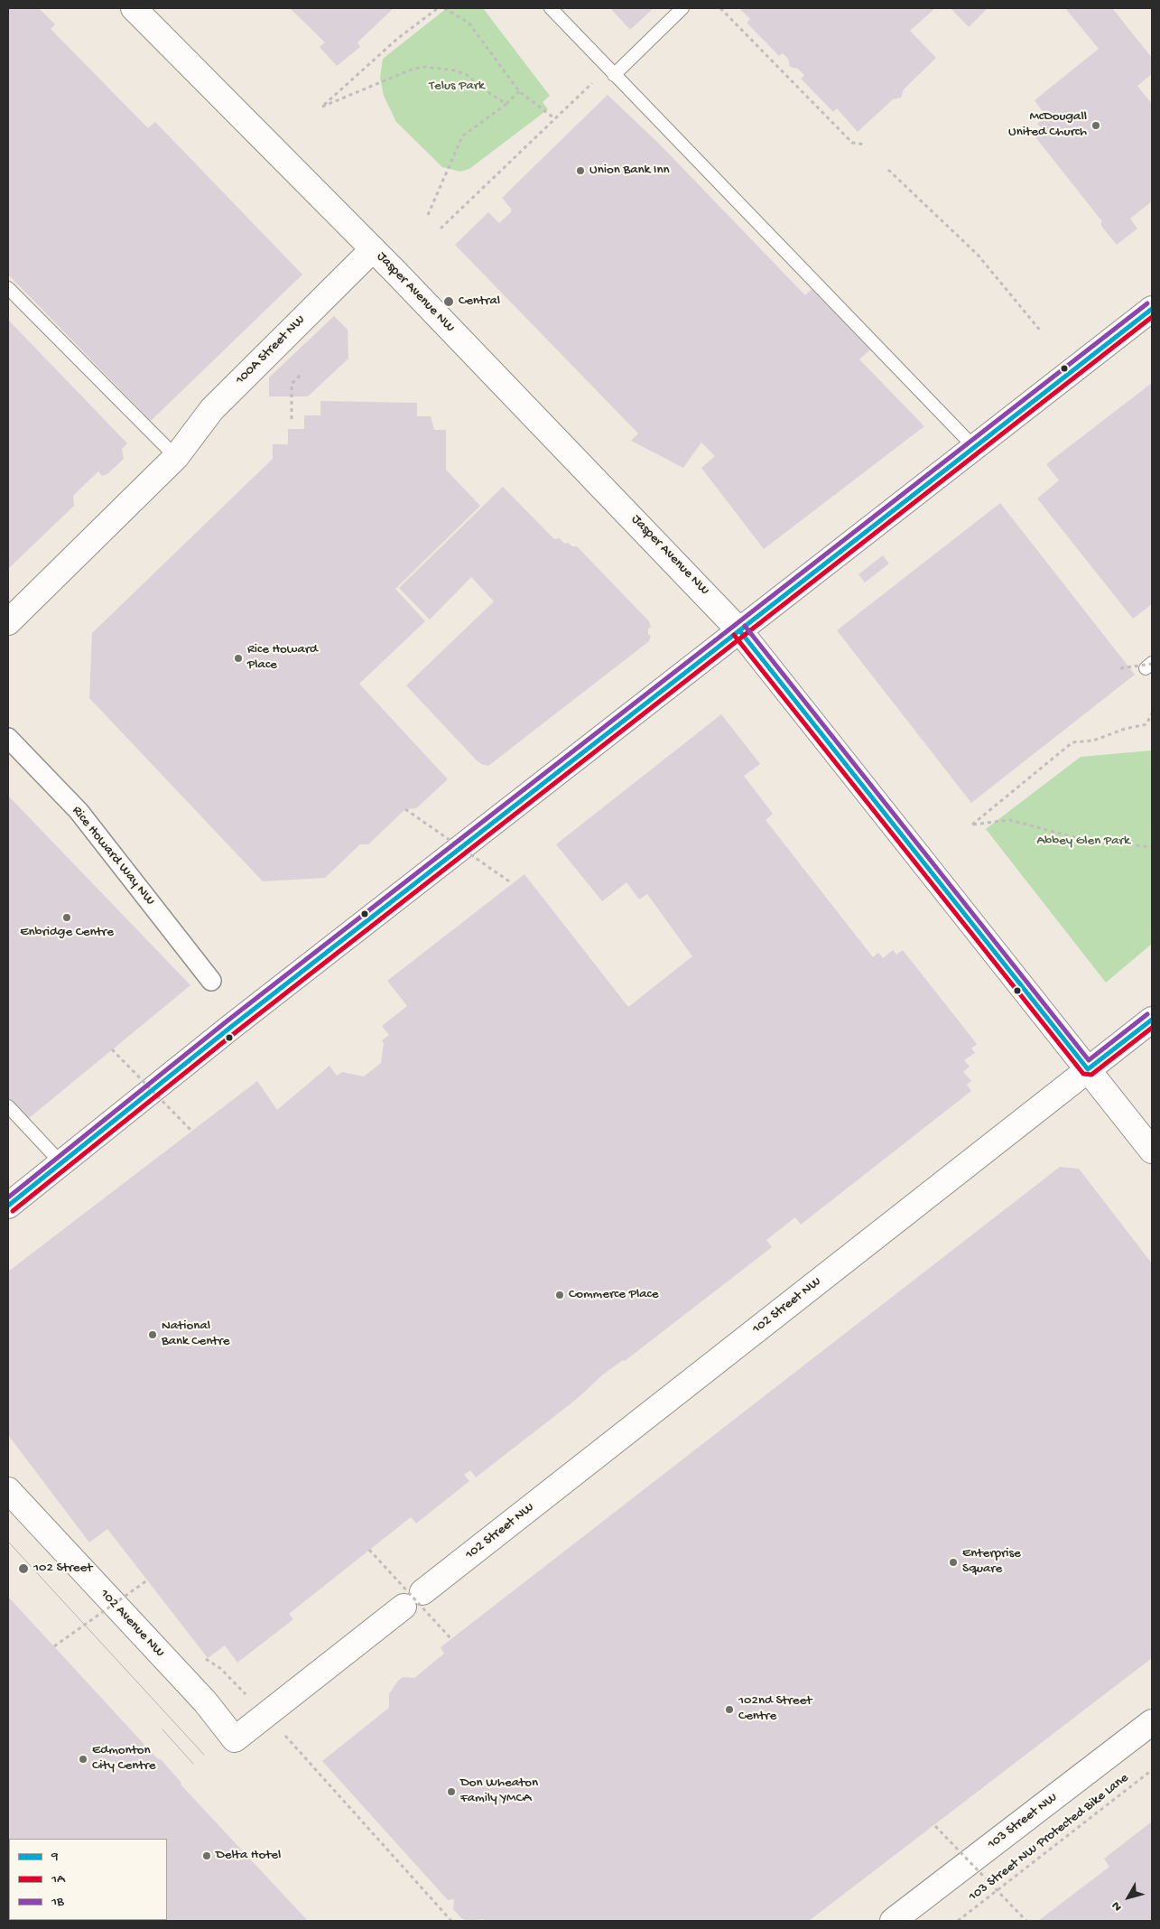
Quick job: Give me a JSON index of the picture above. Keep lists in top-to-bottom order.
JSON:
{
  "streets": {
    "main road": [
      "Jasper Avenue NW",
      "100A Street NW",
      "102 Street NW",
      "102 Avenue NW",
      "103 Street NW"
    ],
    "street": ["Rice Howard Way NW"],
    "path": ["103 Street NW Protected Bike Lane"]
  },
  "crossings": [
    ["Jasper Avenue NW", "100A Street NW"],
    ["Jasper Avenue NW", "102 Street NW"]
  ],
  "parks": ["Telus Park", "Abbey Glen Park"],
  "places": [
    "McDougall United Church",
    "Union Bank Inn",
    "Central",
    "Rice Howard Place",
    "Enbridge Centre",
    "Commerce Place",
    "National Bank Centre",
    "Enterprise Square",
    "102 Street",
    "102nd Street Centre",
    "Edmonton City Centre",
    "Don Wheaton Family YMCA",
    "Delta Hotel"
  ],
  "lines": ["transit line 1B", "transit line 9", "transit line 1A"],
  "legend": ["9", "1A", "1B"],
  "north": "bottom left"
}
